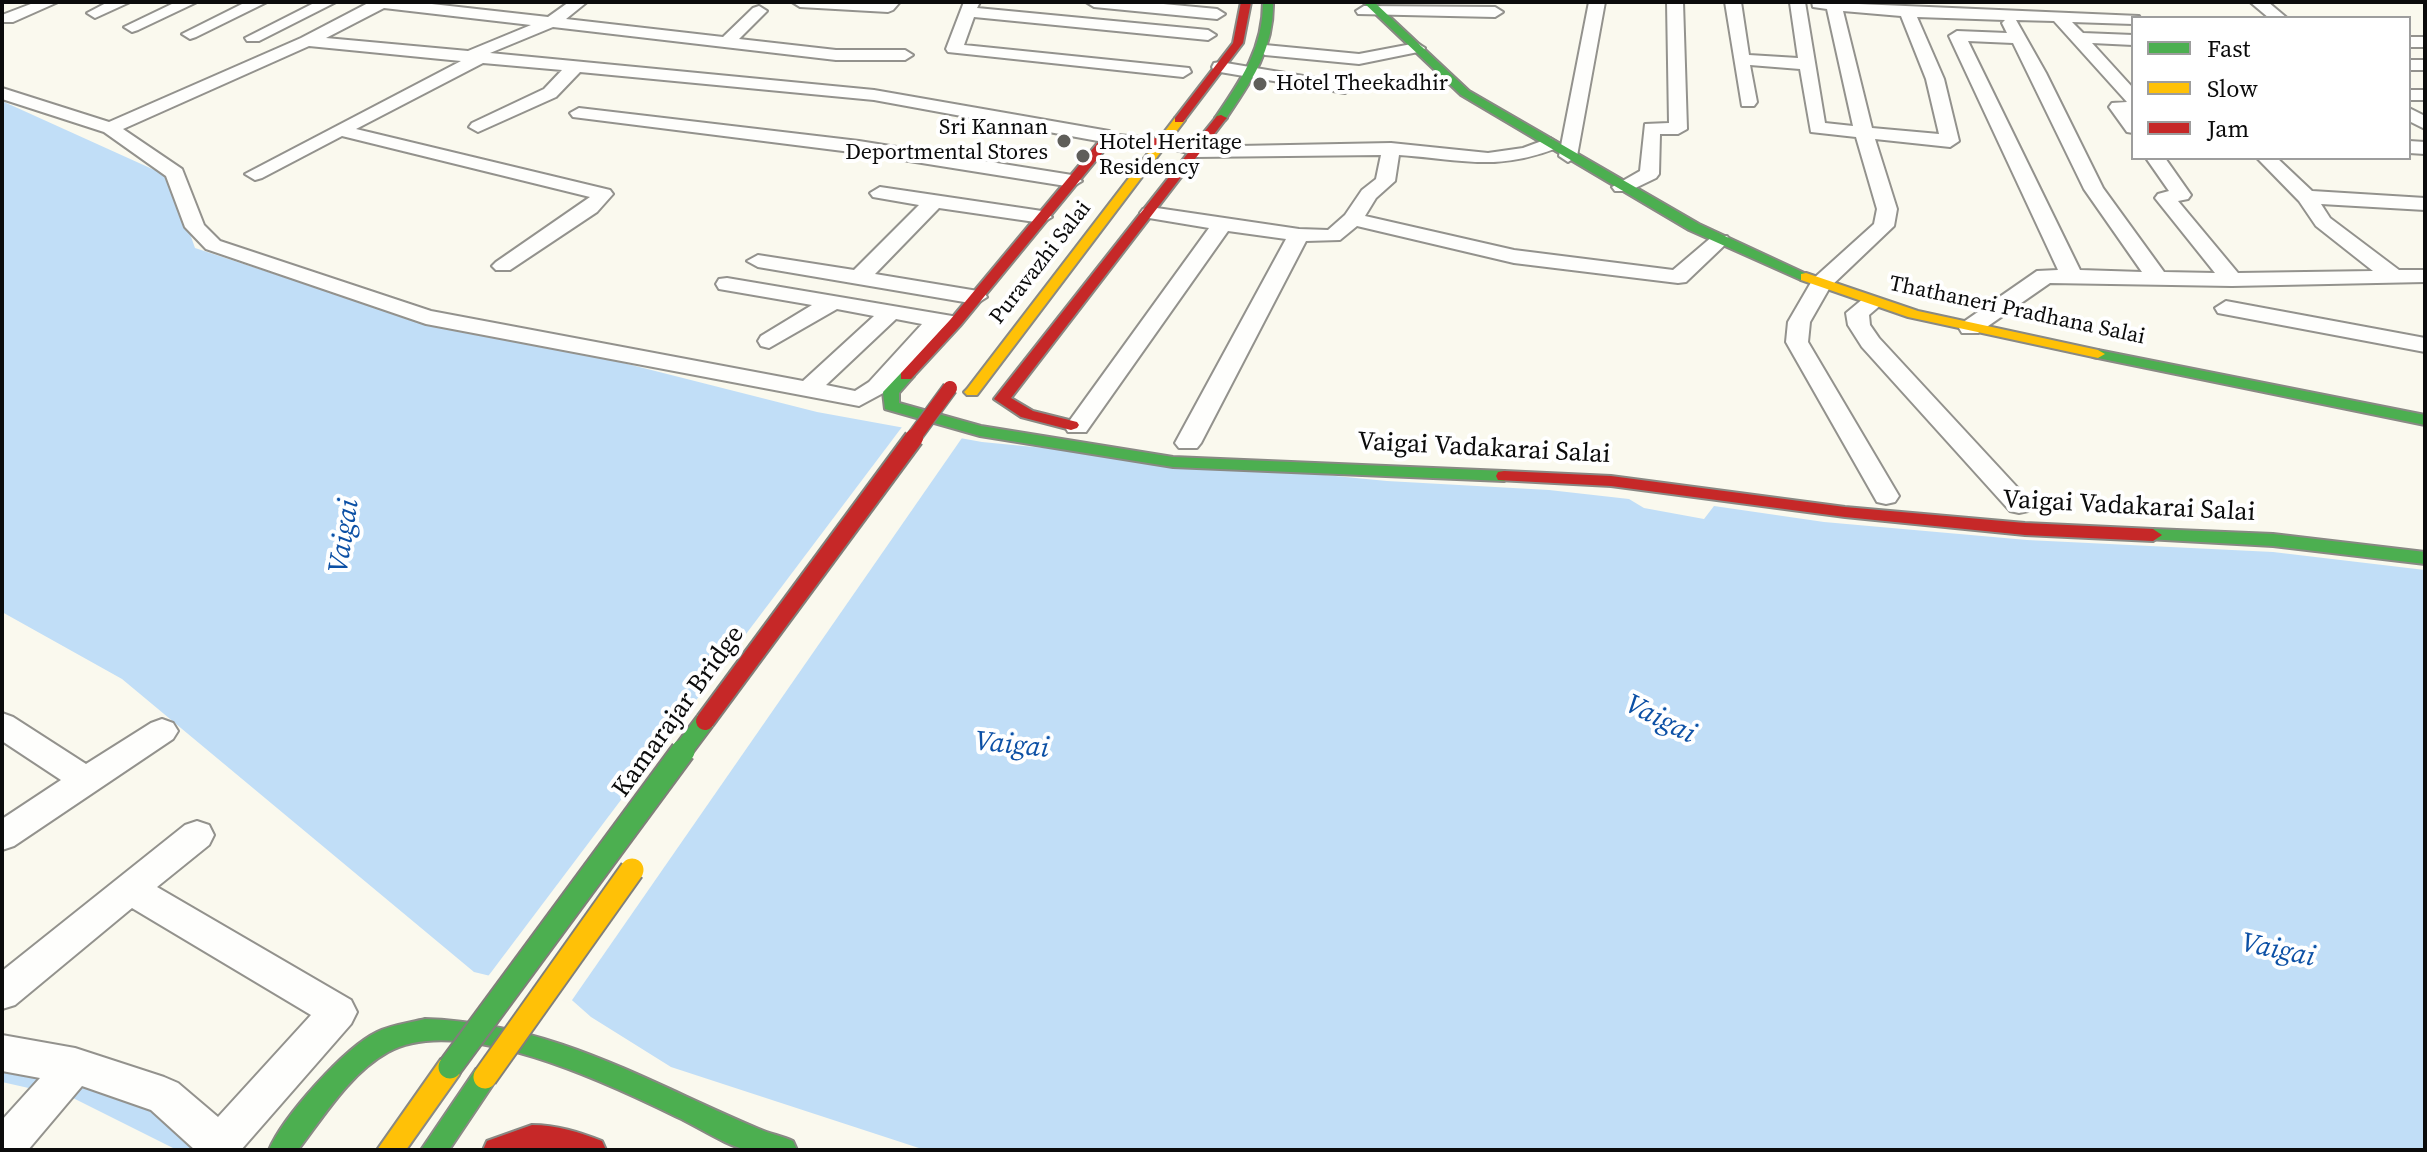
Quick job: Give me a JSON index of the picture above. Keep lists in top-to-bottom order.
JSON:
{
  "streets": {
    "main road": [
      "Puravazhi Salai",
      "Thathaneri Pradhana Salai",
      "Vaigai Vadakarai Salai",
      "Kamarajar Bridge"
    ]
  },
  "water": ["Vaigai"],
  "places": ["Hotel Theekadhir", "Sri Kannan Deportmental Stores", "Hotel Heritage Residency"],
  "legend": ["Fast", "Slow", "Jam"]
}
